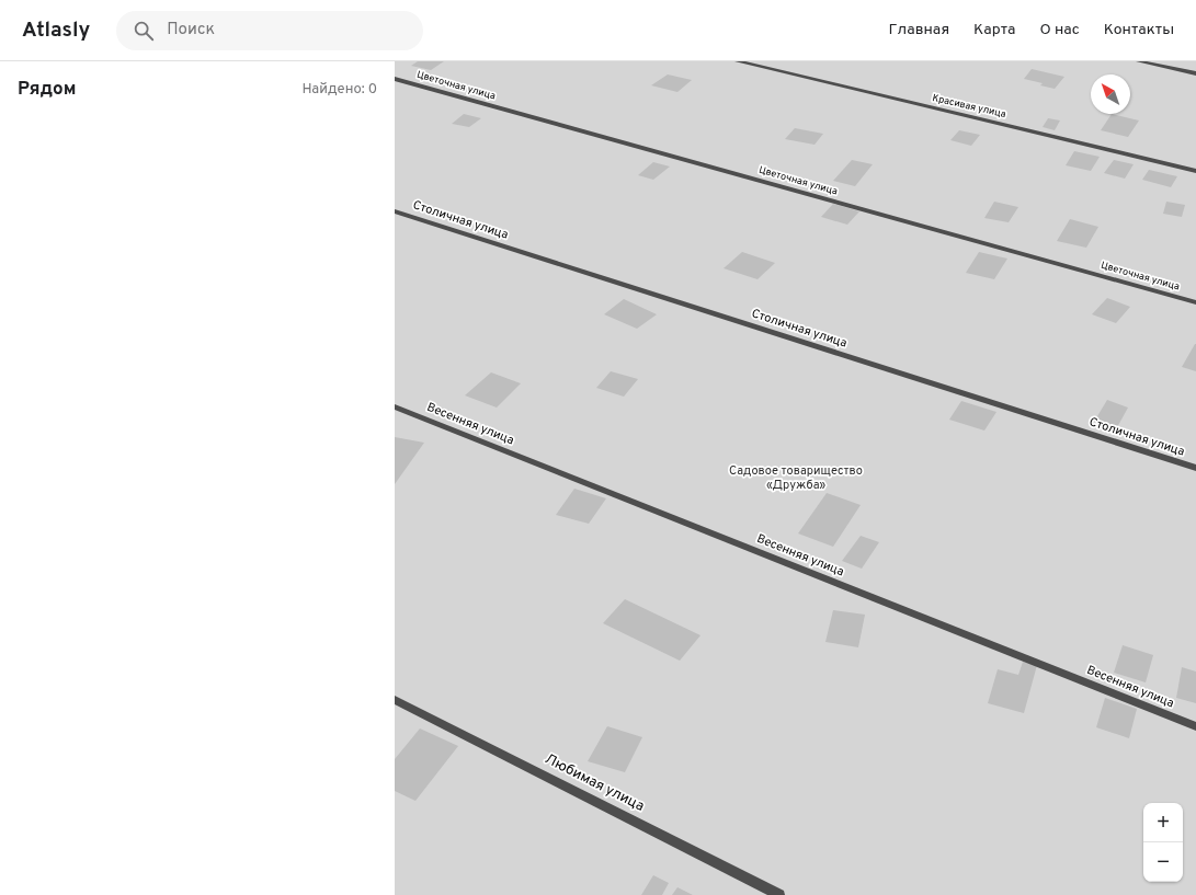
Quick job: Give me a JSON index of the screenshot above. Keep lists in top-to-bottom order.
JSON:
{
  "streets": {
    "street": [
      "Цветочная улица",
      "Красивая улица",
      "Столичная улица",
      "Весенняя улица",
      "Любимая улица"
    ]
  },
  "parks": ["Садовое товарищество «Дружба»"],
  "north": "top left",
  "page": {
    "header": "Atlasly",
    "search": "Поиск",
    "nav": [
      "Главная",
      "Карта",
      "О нас",
      "Контакты"
    ],
    "heading": ["Рядом", "Найдено: 0"],
    "map_buttons": ["+", "−"]
  }
}
